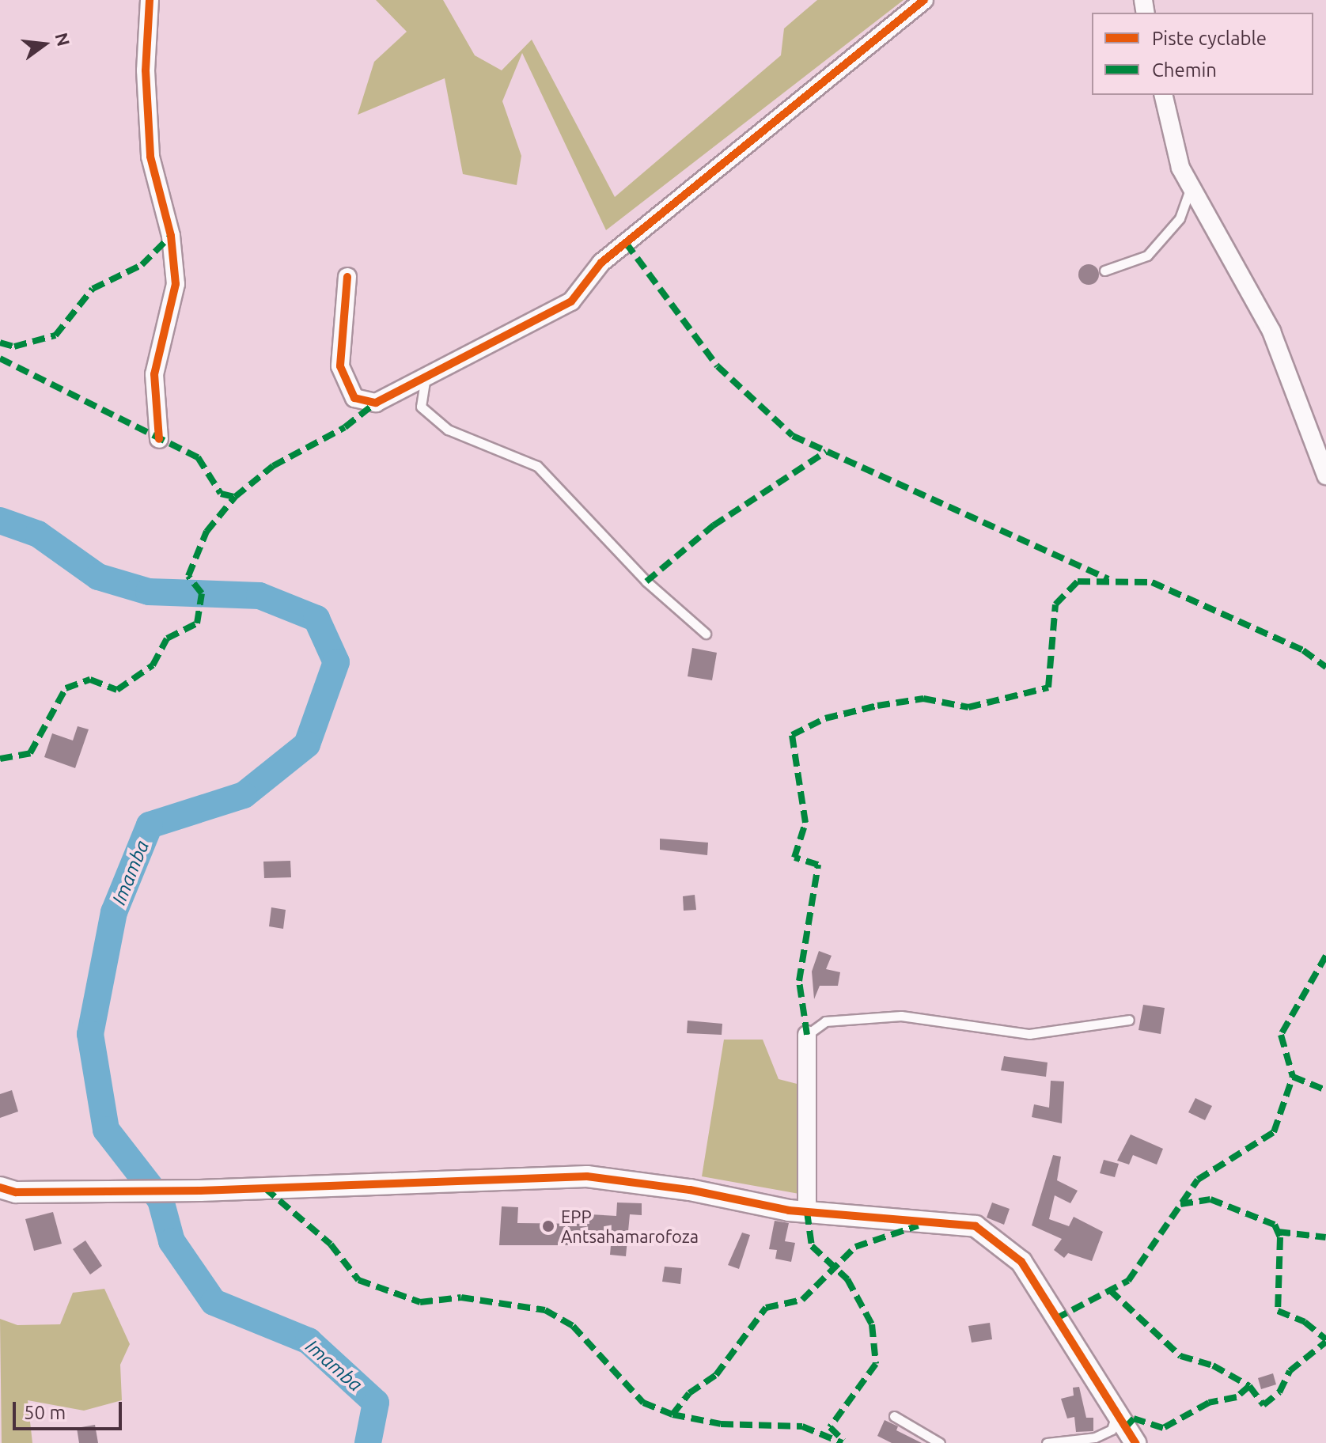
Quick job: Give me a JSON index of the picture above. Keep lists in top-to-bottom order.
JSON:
{
  "water": ["Imamba"],
  "places": ["EPP Antsahamarofoza"],
  "legend": ["Piste cyclable", "Chemin"],
  "scale_bar": "50 m",
  "north": "right"
}
